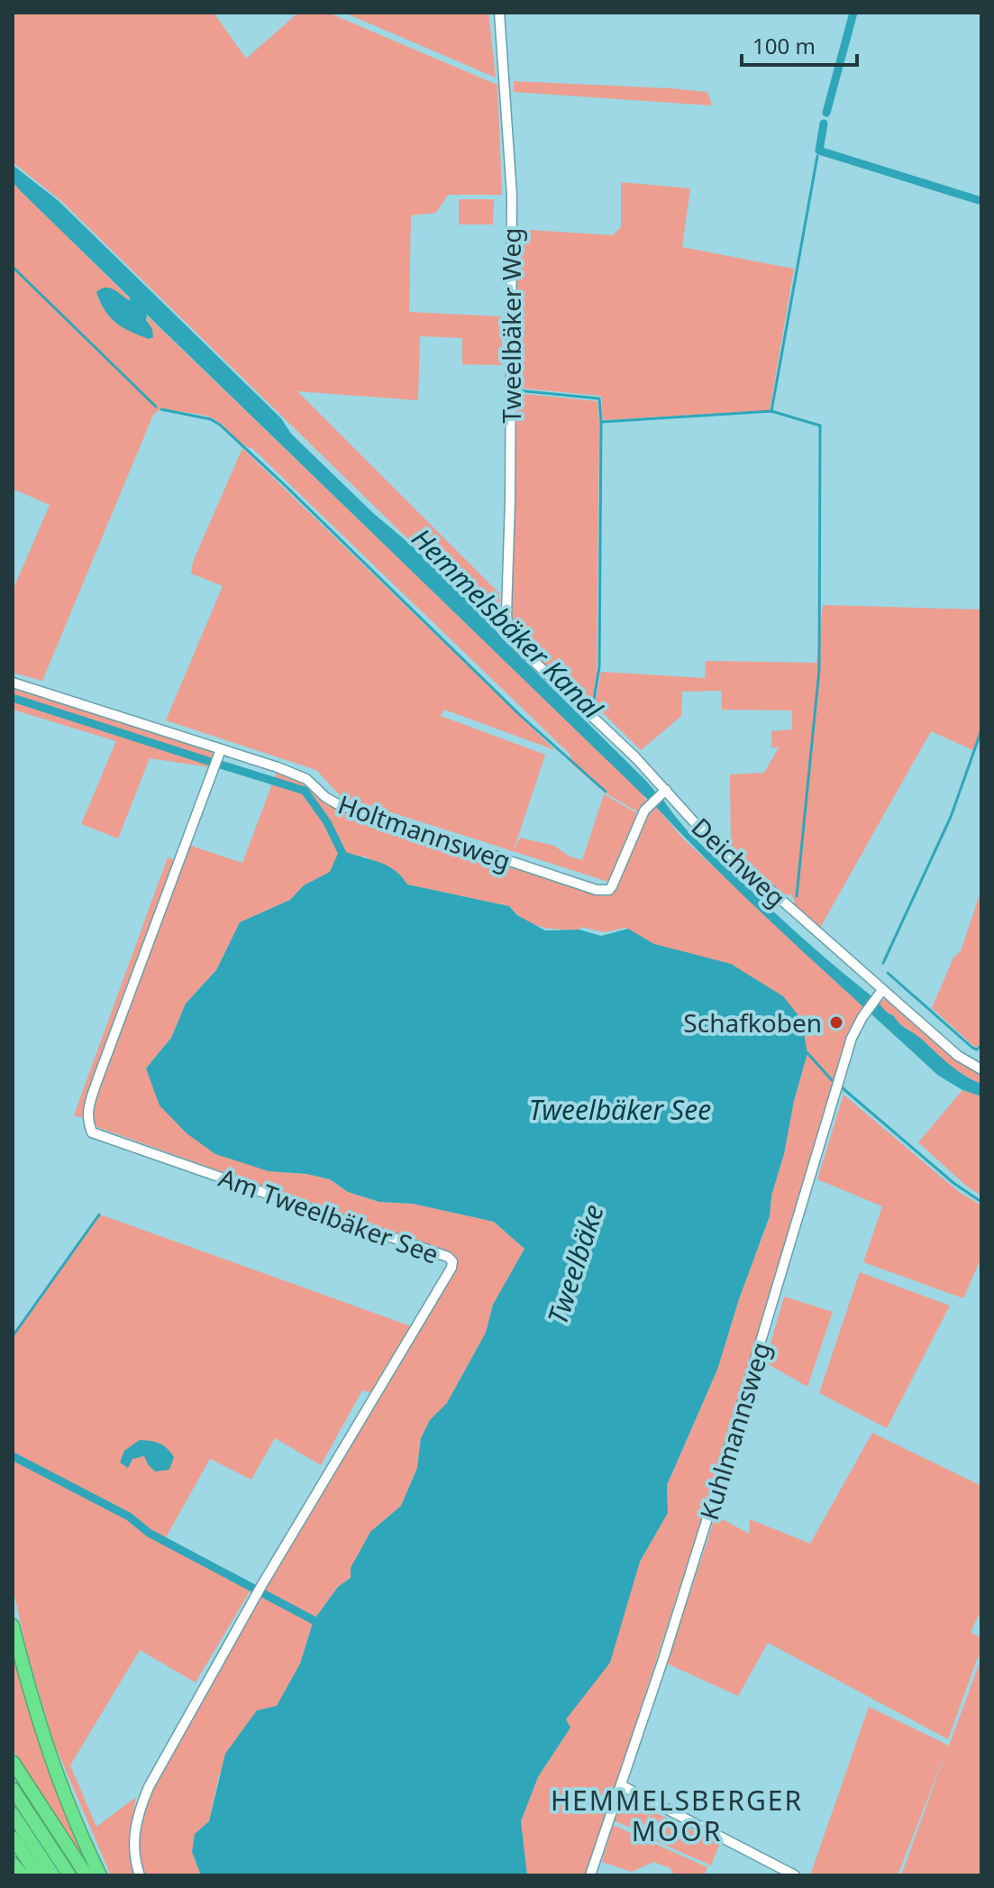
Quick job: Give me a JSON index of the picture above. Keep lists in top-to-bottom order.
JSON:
{
  "streets": {
    "street": [
      "Tweelbäker Weg",
      "Holtmannsweg",
      "Deichweg",
      "Am Tweelbäker See",
      "Kuhlmannsweg"
    ]
  },
  "crossings": [
    ["Tweelbäker Weg", "Deichweg"],
    ["Holtmannsweg", "Deichweg"],
    ["Holtmannsweg", "Am Tweelbäker See"],
    ["Deichweg", "Kuhlmannsweg"]
  ],
  "districts": ["HEMMELSBERGER MOOR"],
  "water": ["Hemmelsbäker Kanal", "Tweelbäker See", "Tweelbäke"],
  "places": ["Schafkoben"],
  "scale_bar": "100 m"
}
